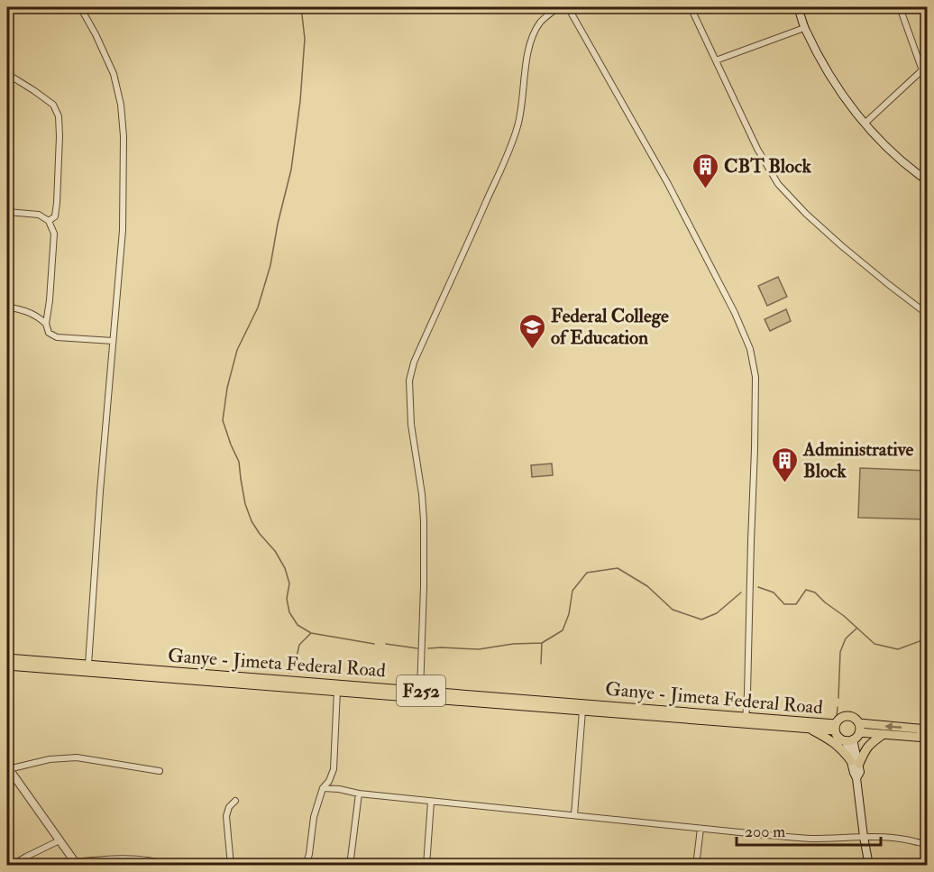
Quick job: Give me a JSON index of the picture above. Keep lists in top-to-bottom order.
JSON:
{
  "streets": {
    "main road": ["Ganye - Jimeta Federal Road", "F252"]
  },
  "places": {
    "building": ["CBT Block", "Administrative Block"],
    "school or university": ["Federal College of Education"]
  },
  "scale_bar": "200 m"
}
